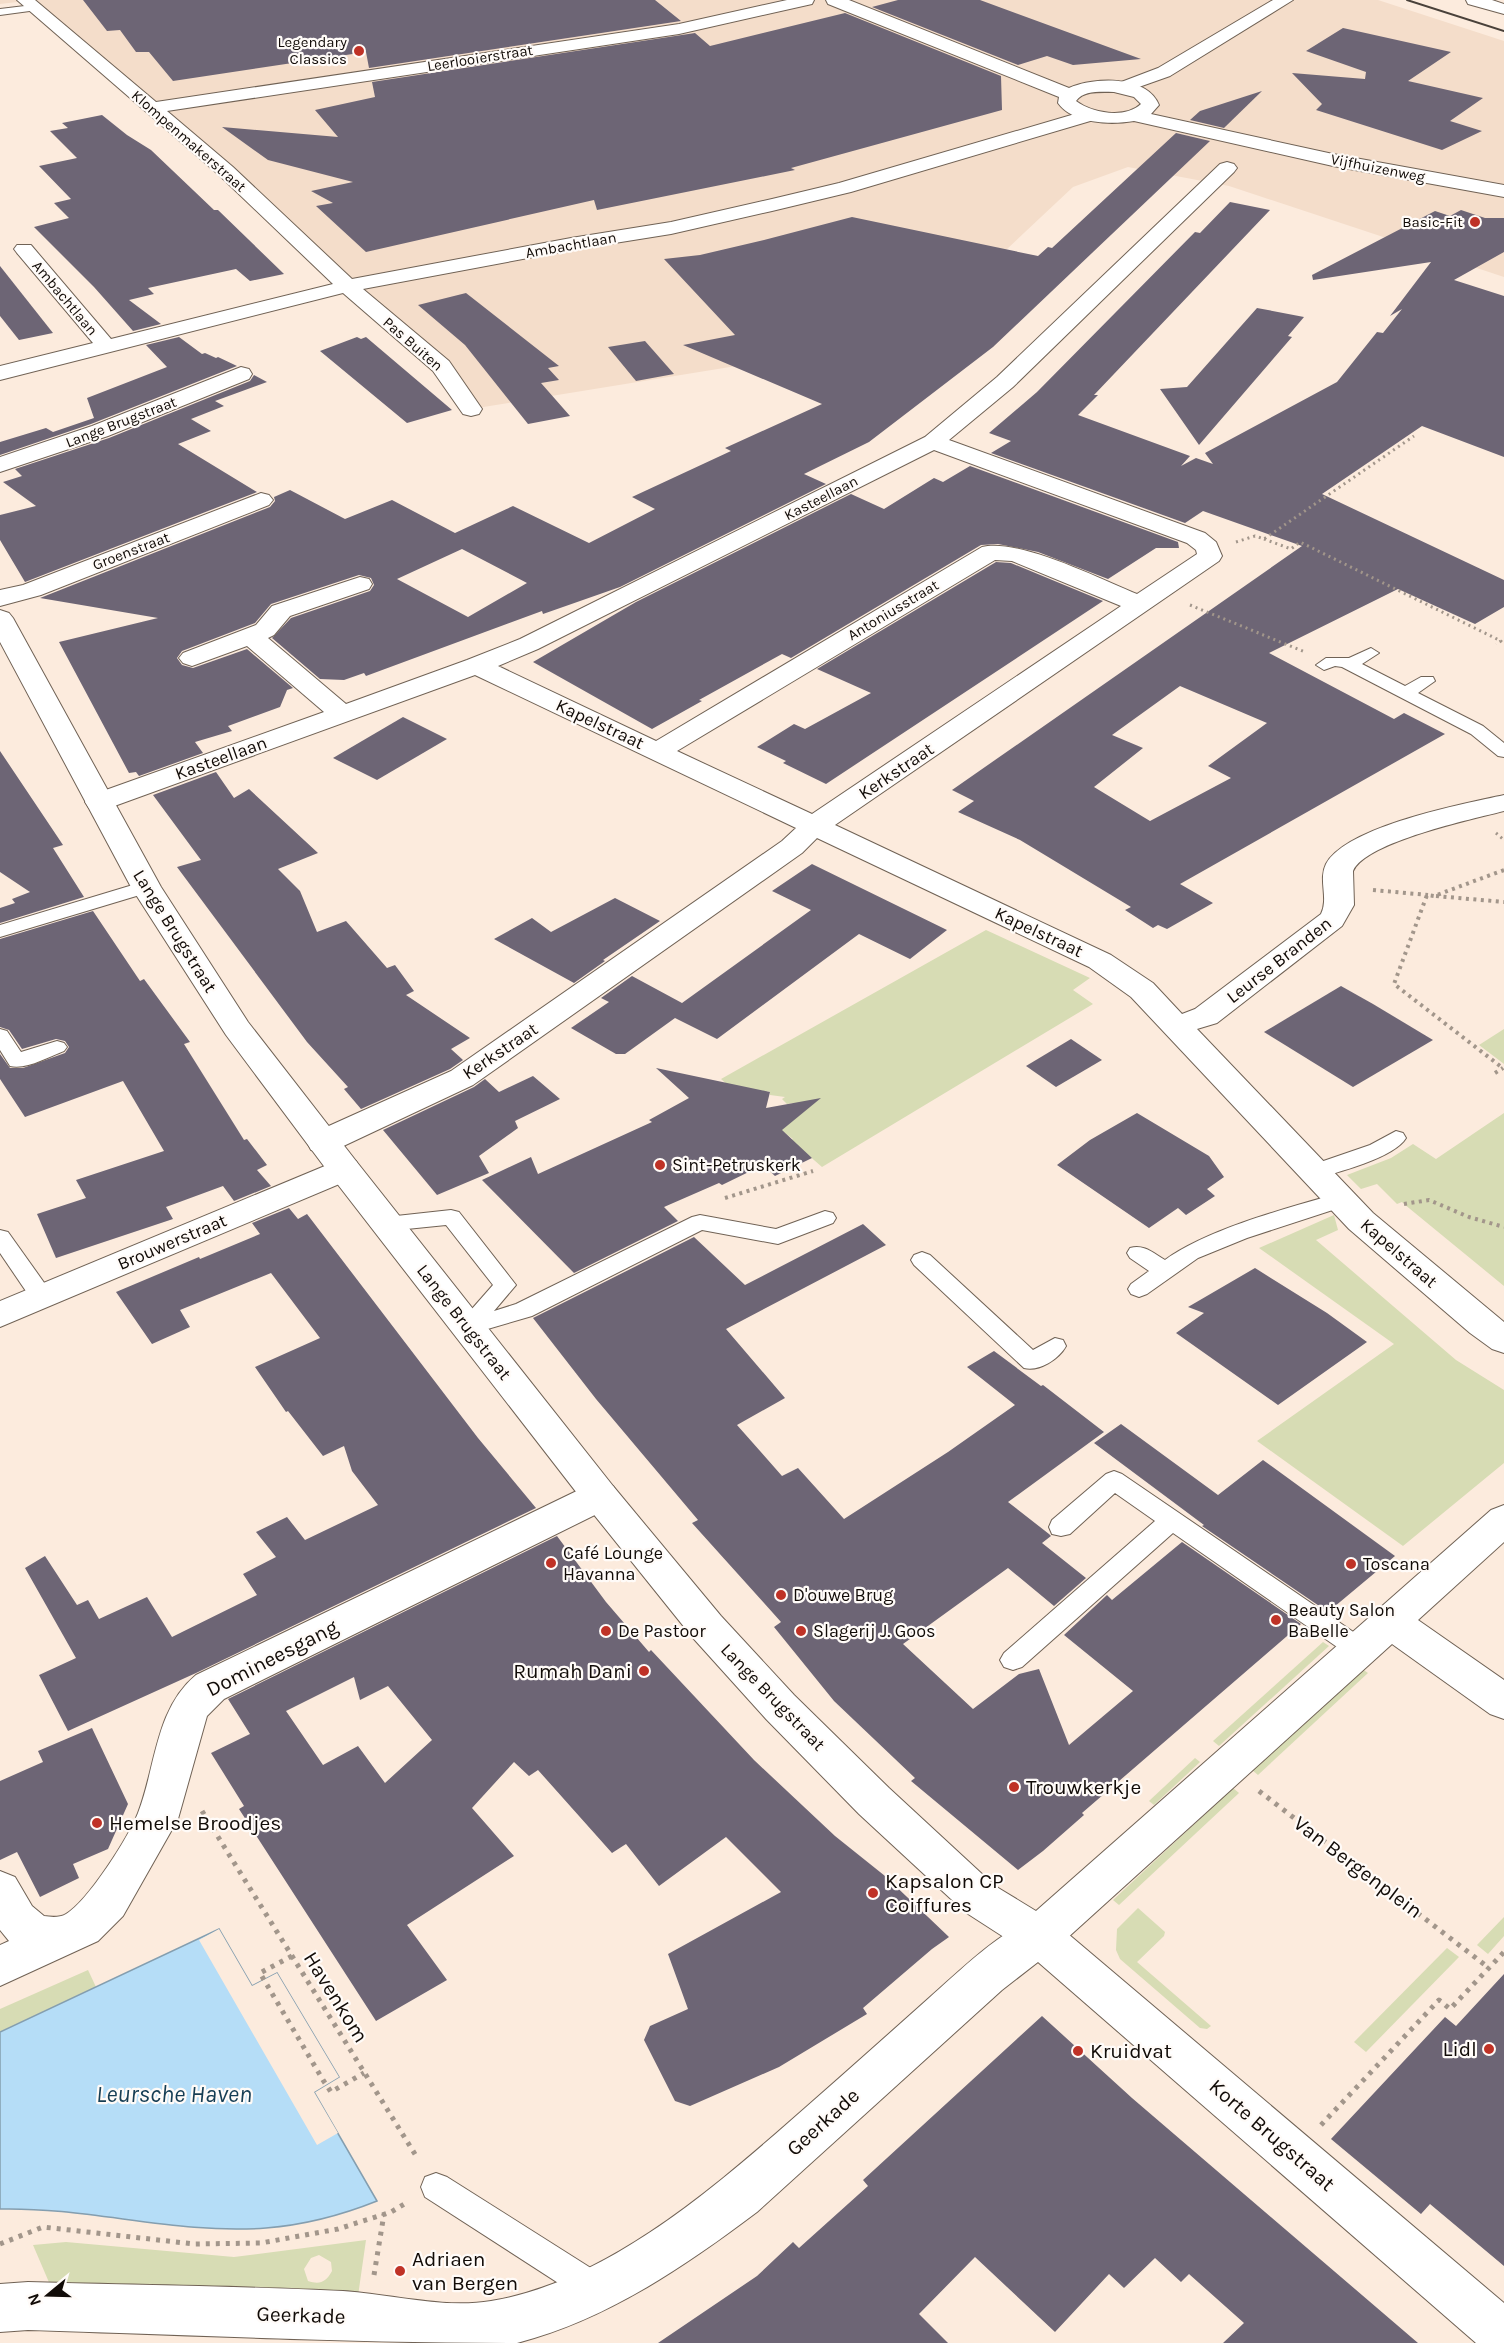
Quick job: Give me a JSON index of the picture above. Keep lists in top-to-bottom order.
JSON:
{
  "streets": {
    "street": [
      "Leerlooierstraat",
      "Klompenmakerstraat",
      "Vijfhuizenweg",
      "Ambachtlaan",
      "Pas Buiten",
      "Lange Brugstraat",
      "Kasteellaan",
      "Groenstraat",
      "Antoniusstraat",
      "Kapelstraat",
      "Kerkstraat",
      "Leurse Branden",
      "Brouwerstraat",
      "Domineesgang",
      "Geerkade",
      "Korte Brugstraat"
    ],
    "path": ["Van Bergenplein", "Havenkom"]
  },
  "crossings": [
    ["Leerlooierstraat", "Klompenmakerstraat"],
    ["Klompenmakerstraat", "Ambachtlaan"],
    ["Klompenmakerstraat", "Pas Buiten"],
    ["Ambachtlaan", "Pas Buiten"],
    ["Lange Brugstraat", "Kasteellaan"],
    ["Lange Brugstraat", "Kerkstraat"],
    ["Lange Brugstraat", "Brouwerstraat"],
    ["Lange Brugstraat", "Domineesgang"],
    ["Lange Brugstraat", "Geerkade"],
    ["Lange Brugstraat", "Korte Brugstraat"],
    ["Kasteellaan", "Kapelstraat"],
    ["Antoniusstraat", "Kapelstraat"],
    ["Antoniusstraat", "Kerkstraat"],
    ["Kapelstraat", "Kerkstraat"],
    ["Kapelstraat", "Leurse Branden"],
    ["Geerkade", "Korte Brugstraat"]
  ],
  "water": ["Leursche Haven"],
  "places": [
    "Legendary Classics",
    "Basic-Fit",
    "Sint-Petruskerk",
    "Café Lounge Havanna",
    "Toscana",
    "D'ouwe Brug",
    "Beauty Salon BaBelle",
    "De Pastoor",
    "Slagerij J. Goos",
    "Rumah Dani",
    "Trouwkerkje",
    "Hemelse Broodjes",
    "Kapsalon CP Coiffures",
    "Lidl",
    "Kruidvat",
    "Adriaen van Bergen"
  ],
  "north": "left"
}
